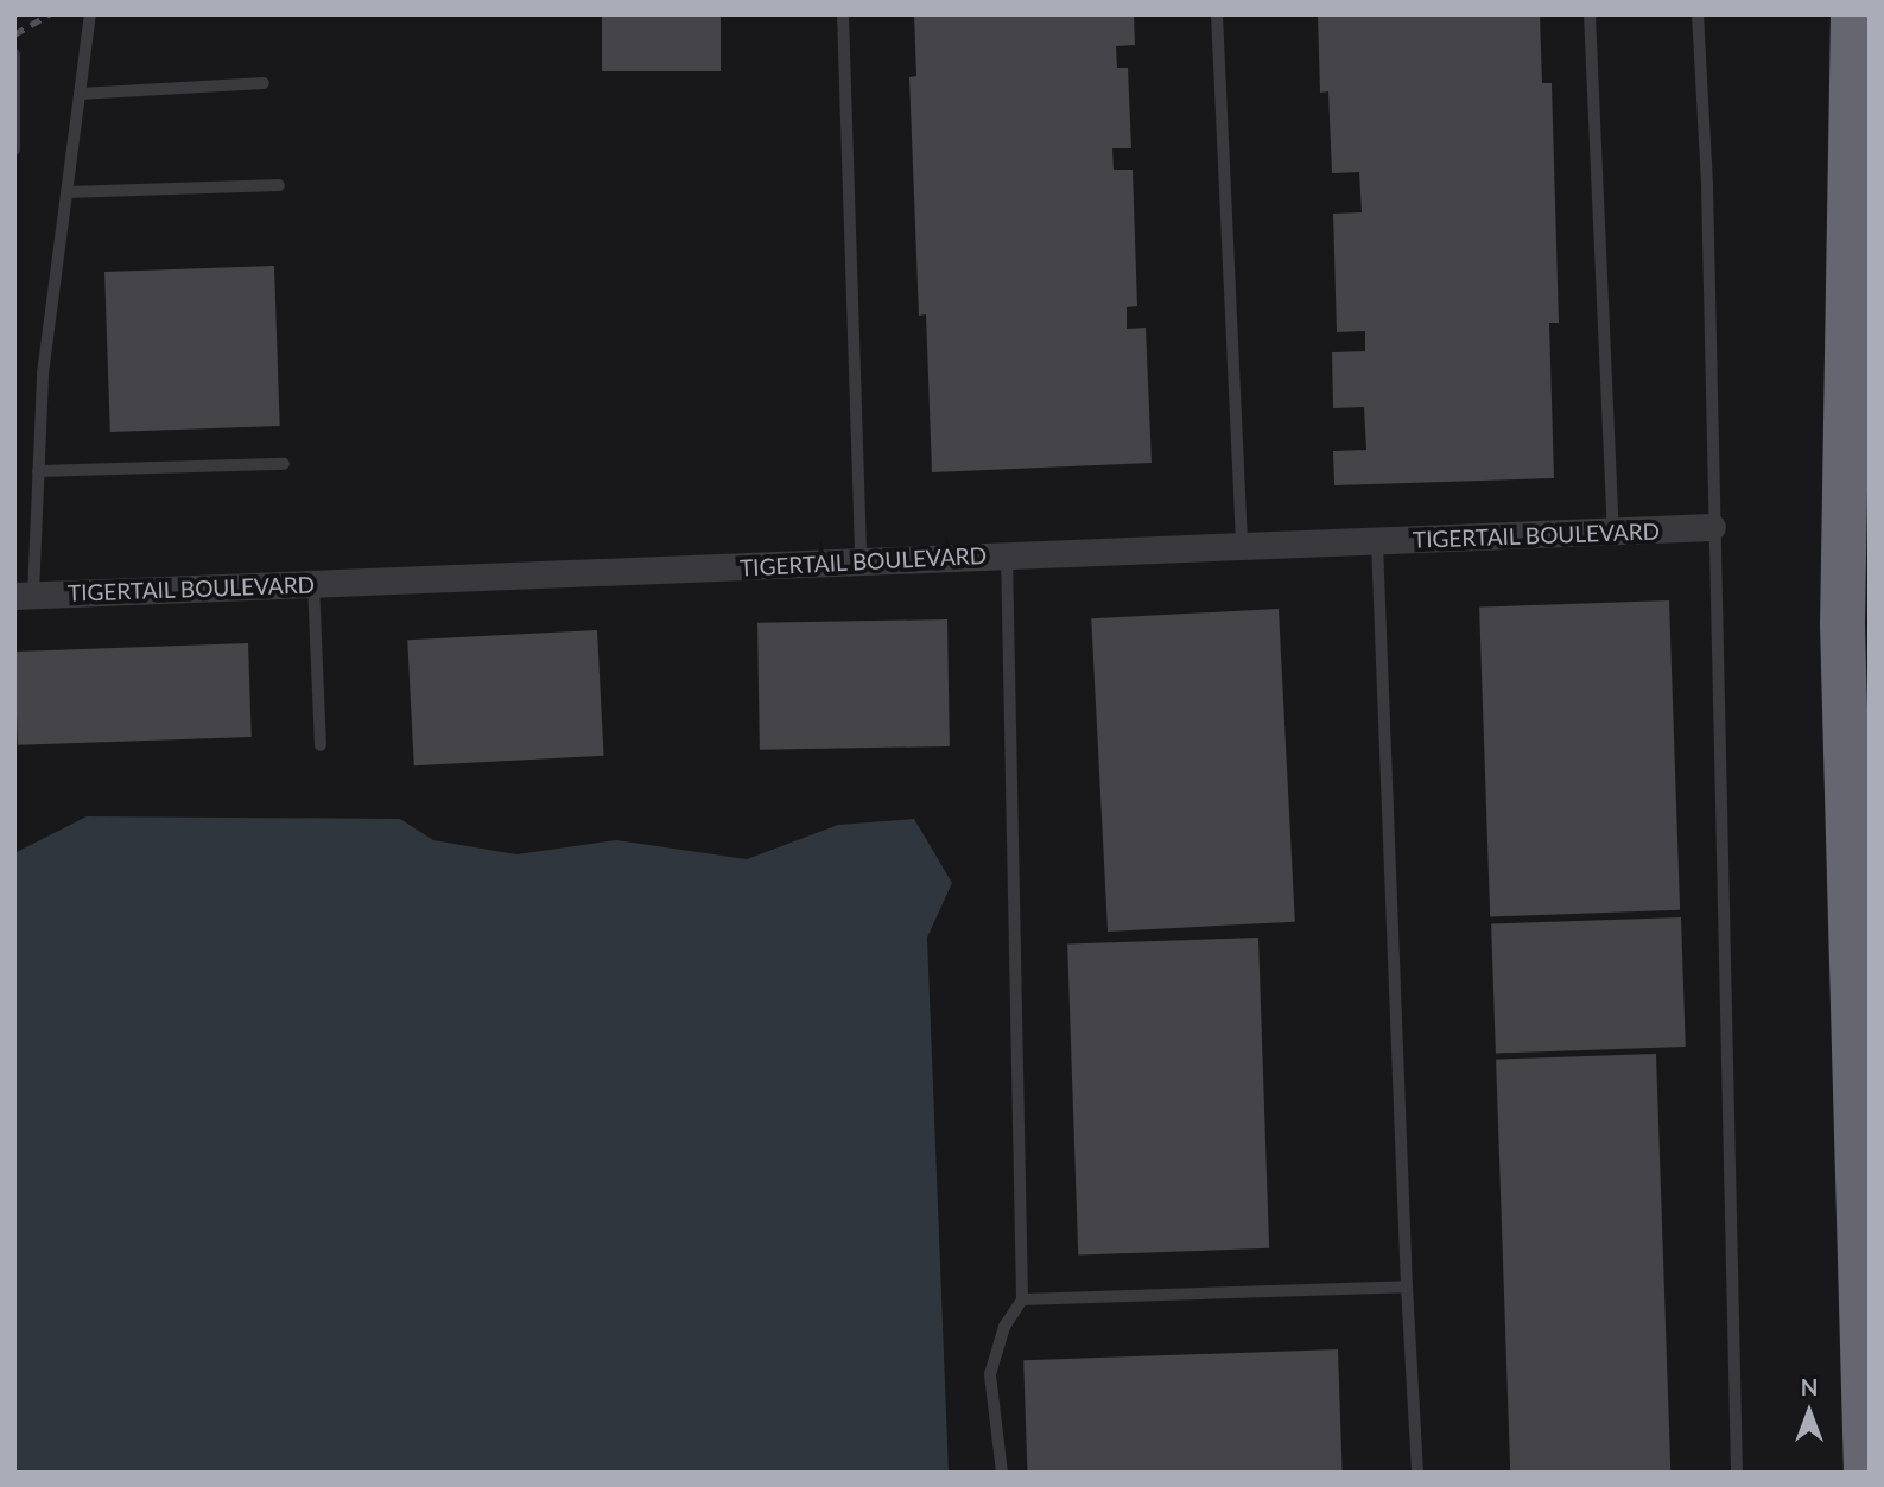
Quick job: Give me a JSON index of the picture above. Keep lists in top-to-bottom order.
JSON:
{
  "streets": {
    "street": ["TIGERTAIL BOULEVARD"]
  },
  "north": "top"
}
